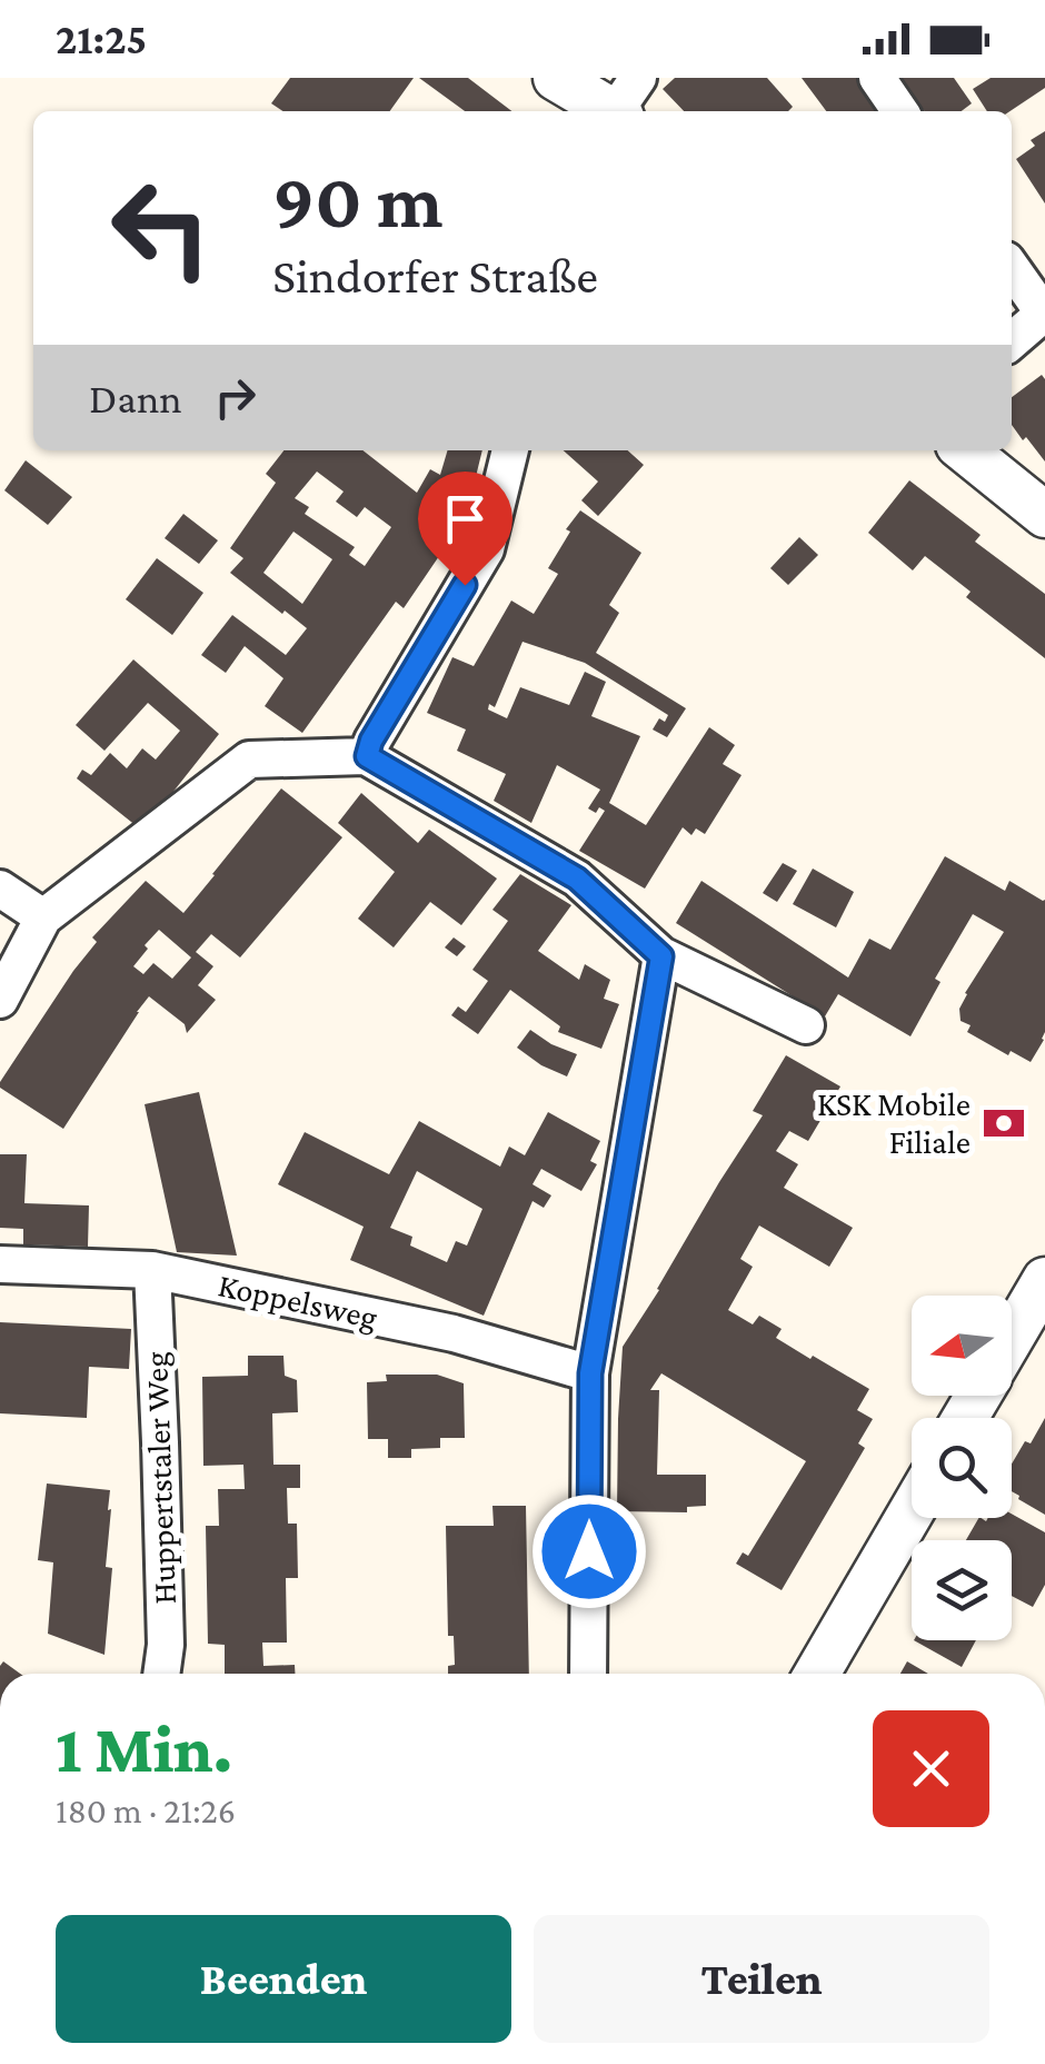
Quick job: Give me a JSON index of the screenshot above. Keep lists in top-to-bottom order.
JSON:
{
  "streets": {
    "street": ["Koppelsweg", "Huppertstaler Weg"]
  },
  "crossings": [
    ["Koppelsweg", "Huppertstaler Weg"]
  ],
  "places": {
    "bank": ["KSK Mobile Filiale"]
  },
  "north": "left",
  "page": {
    "status": "21:25",
    "turn": ["90 m", "Sindorfer Straße"],
    "then": "Dann",
    "heading": ["1 Min.", "180 m · 21:26"],
    "buttons": ["Beenden", "Teilen"]
  }
}
